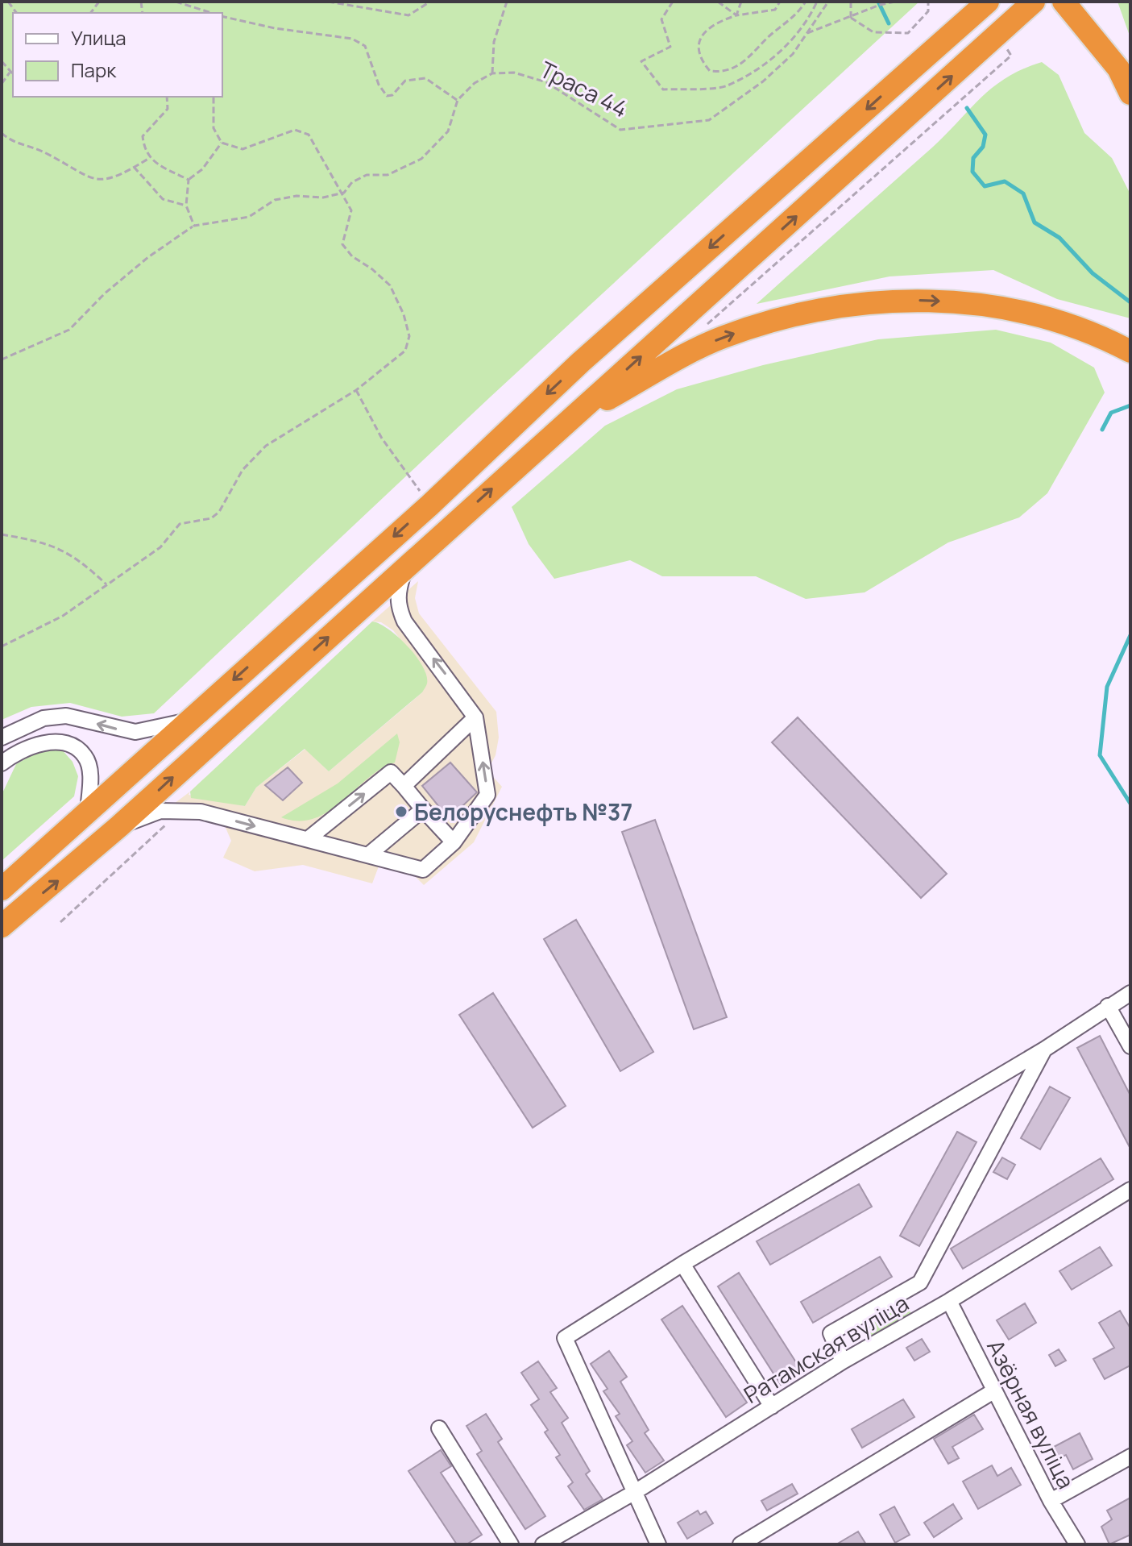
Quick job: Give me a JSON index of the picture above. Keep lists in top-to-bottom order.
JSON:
{
  "streets": {
    "street": ["Ратамская вуліца", "Азёрная вуліца"],
    "path": ["Траса 44"]
  },
  "crossings": [
    ["Ратамская вуліца", "Азёрная вуліца"]
  ],
  "places": ["Белоруснефть №37"],
  "legend": ["Улица", "Парк"]
}
